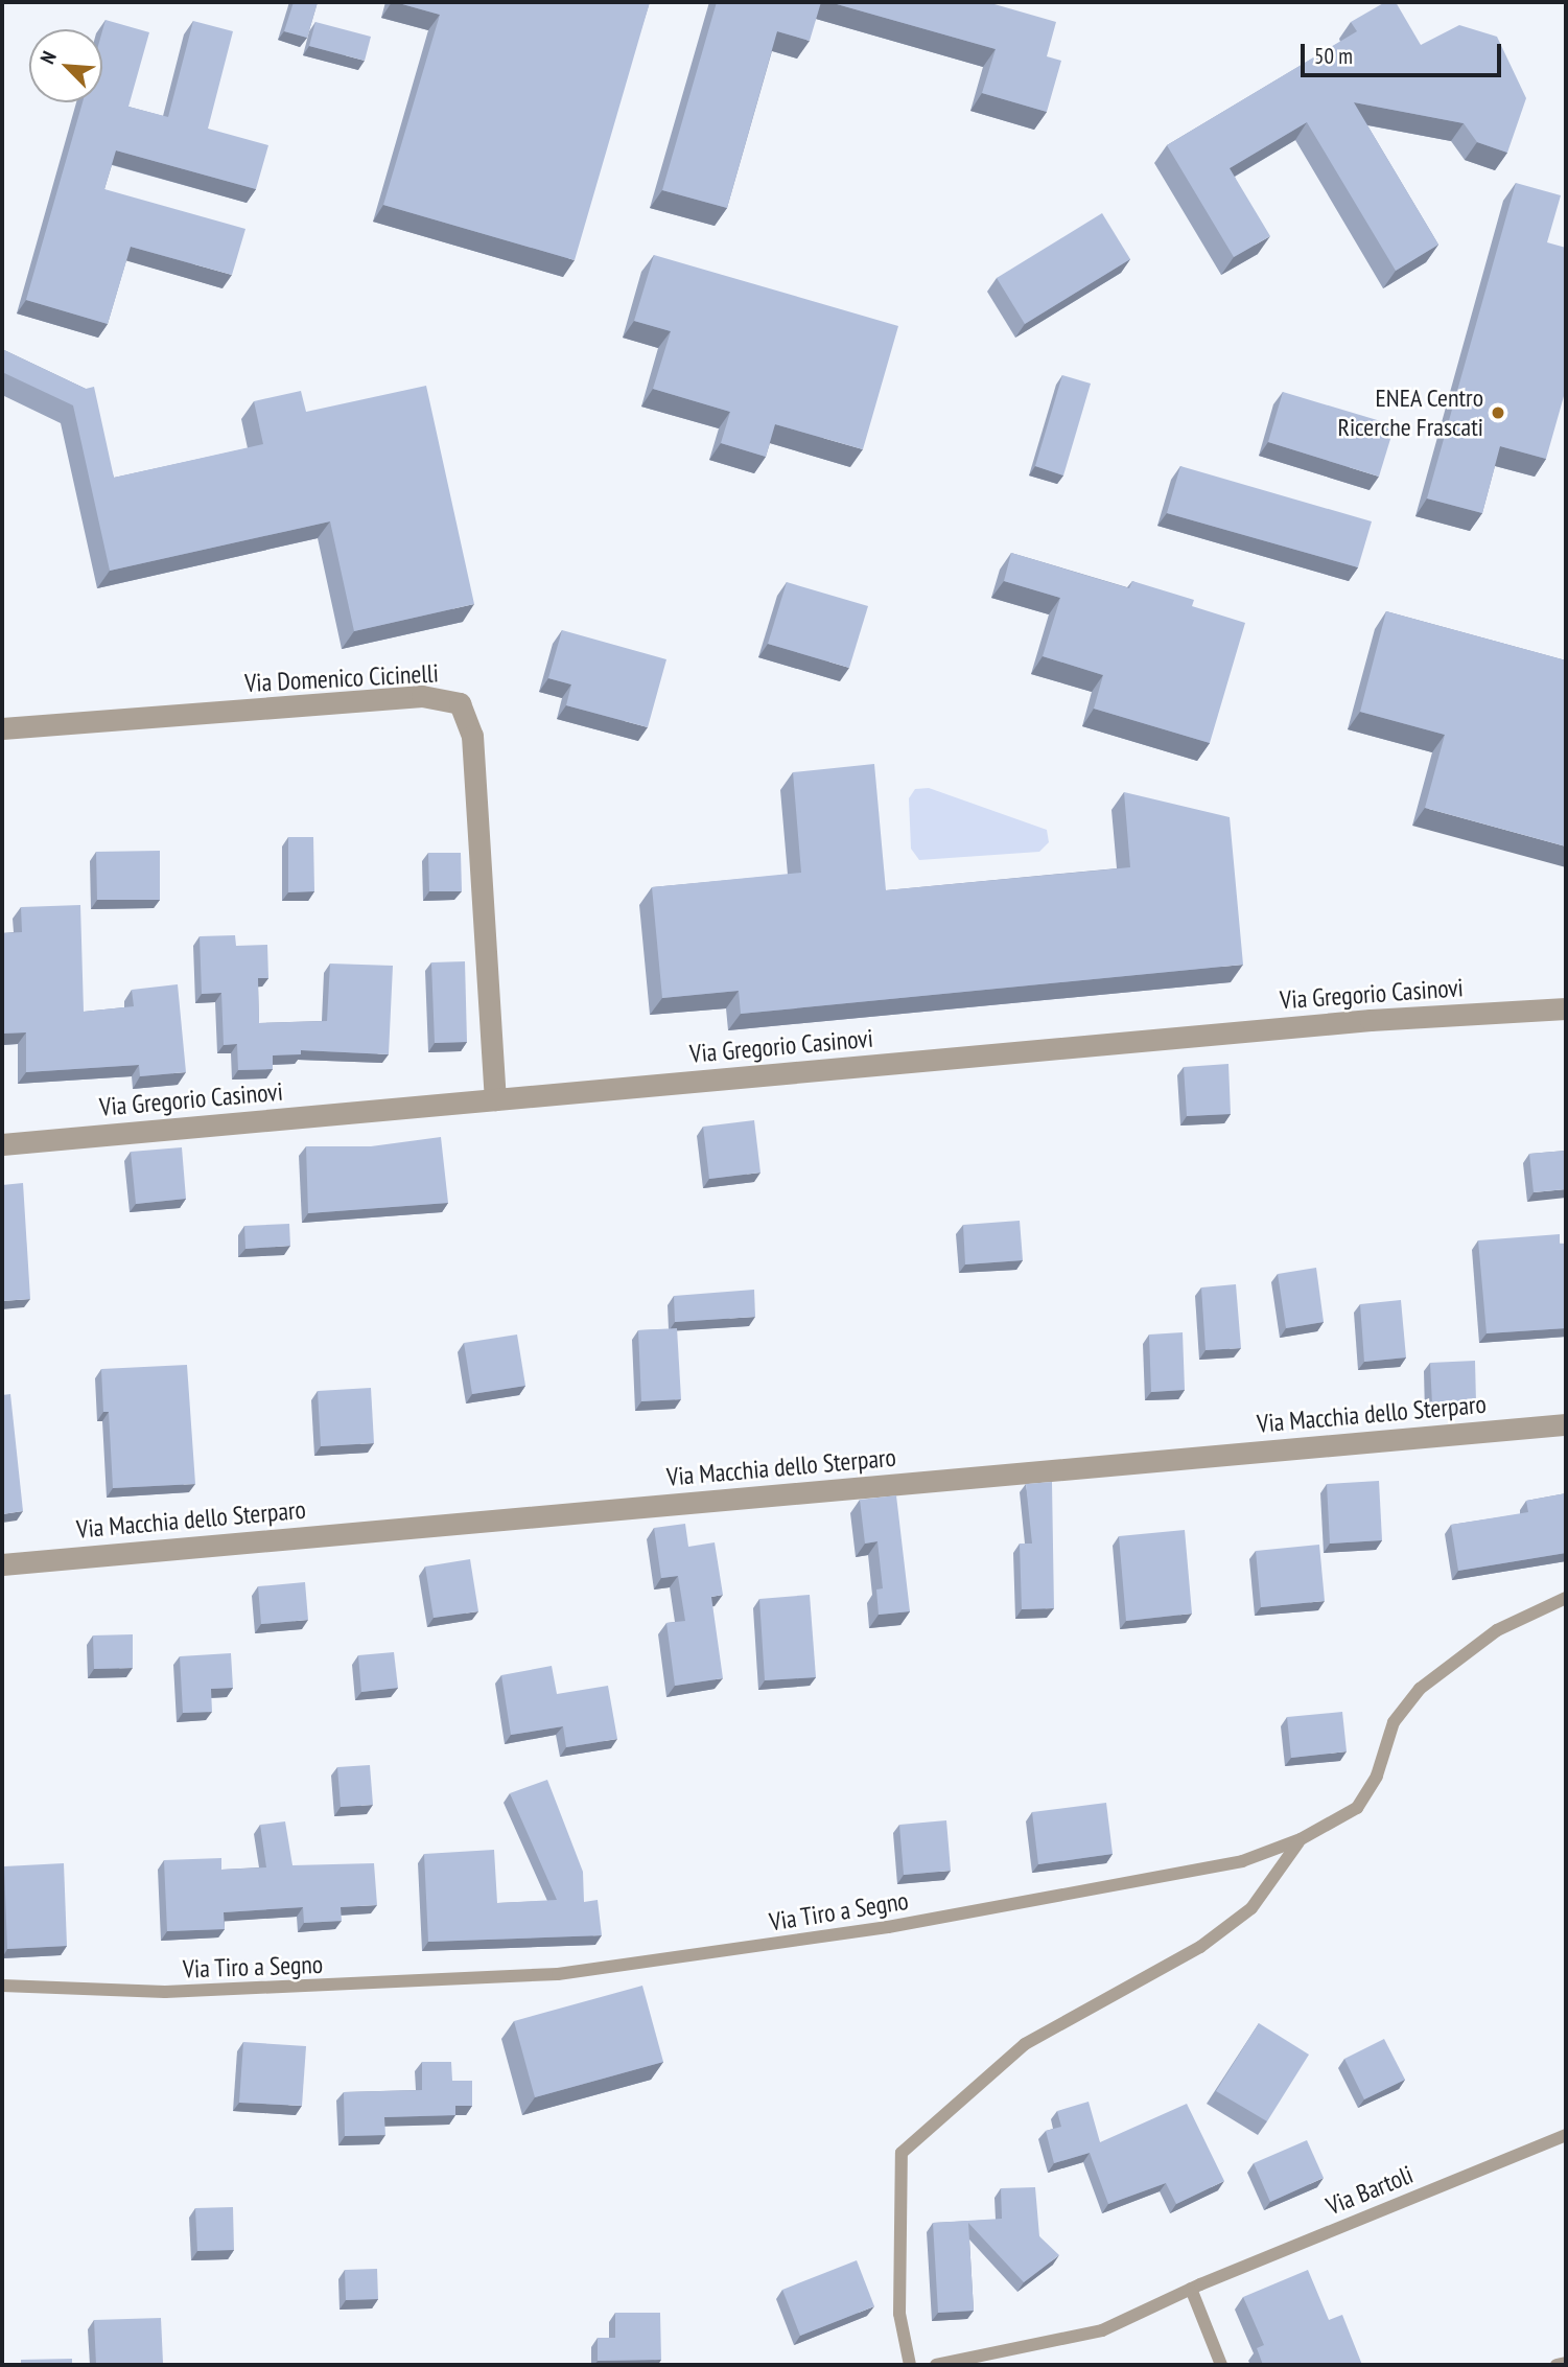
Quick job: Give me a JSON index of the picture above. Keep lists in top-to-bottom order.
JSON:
{
  "streets": {
    "street": ["Via Domenico Cicinelli", "Via Gregorio Casinovi", "Via Macchia dello Sterparo"],
    "lane": ["Via Tiro a Segno", "Via Bartoli"]
  },
  "crossings": [
    ["Via Domenico Cicinelli", "Via Gregorio Casinovi"]
  ],
  "places": ["ENEA Centro Ricerche Frascati"],
  "scale_bar": "50 m",
  "north": "top left"
}
